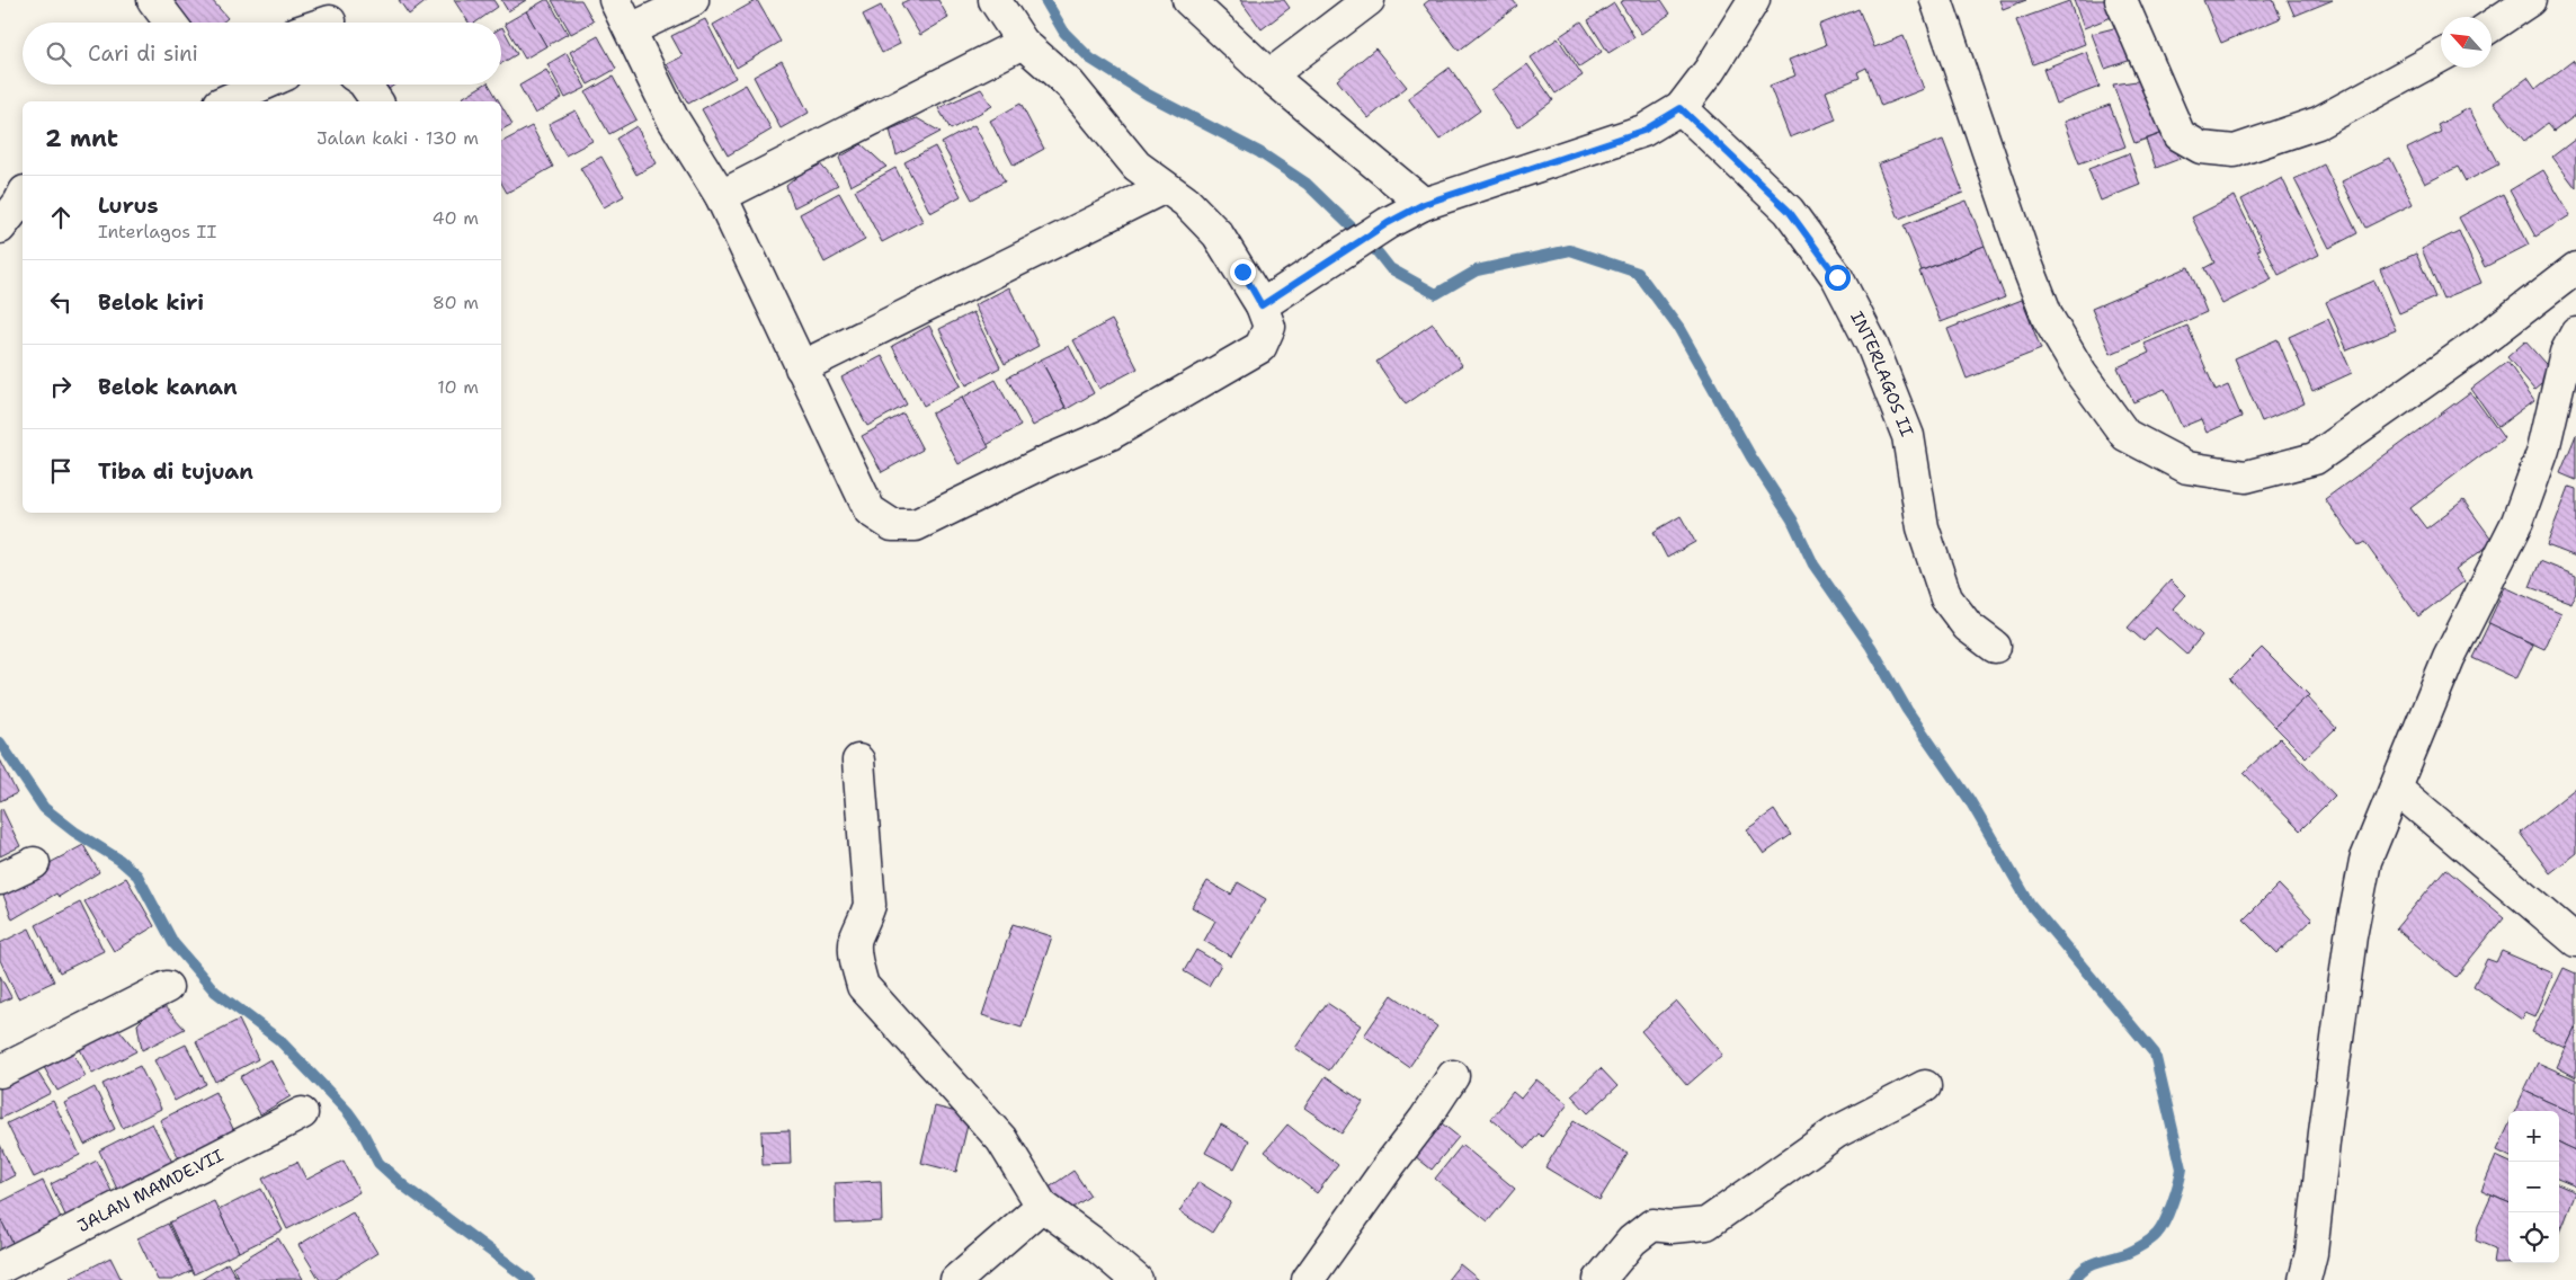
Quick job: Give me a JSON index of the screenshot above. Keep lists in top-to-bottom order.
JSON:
{
  "streets": {
    "street": ["INTERLAGOS II", "JALAN MAMDE.VII"]
  },
  "north": "top left",
  "page": {
    "search": "Cari di sini",
    "heading": ["2 mnt", "Jalan kaki · 130 m"],
    "list": [
      ["Lurus", "Interlagos II", "40 m"],
      ["Belok kiri", "80 m"],
      ["Belok kanan", "10 m"],
      "Tiba di tujuan"
    ],
    "map_buttons": ["+", "−"]
  }
}
